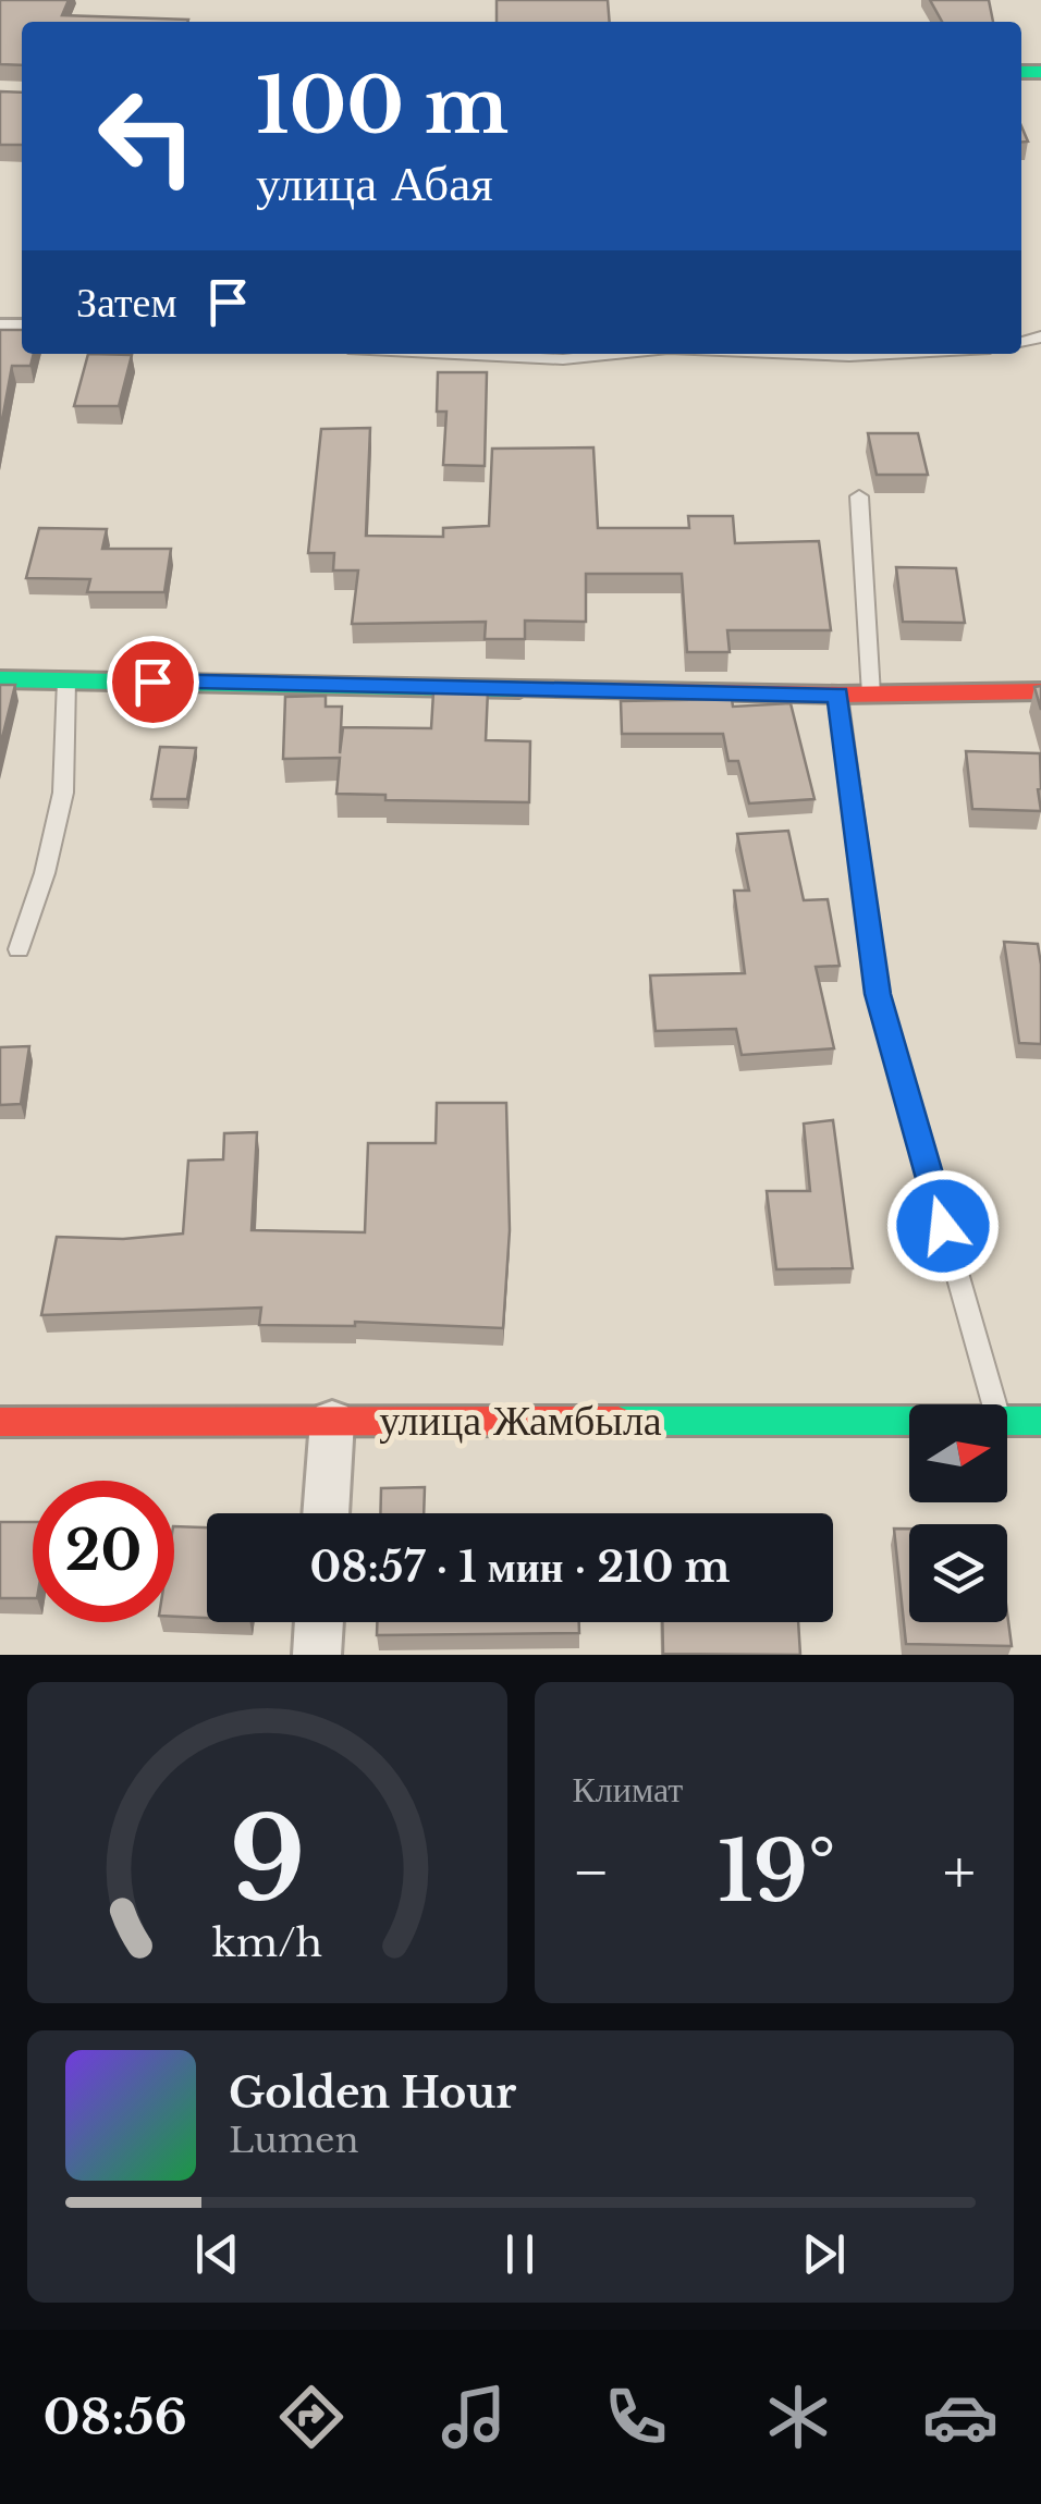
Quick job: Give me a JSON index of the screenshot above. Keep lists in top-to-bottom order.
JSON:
{
  "streets": {
    "street": ["улица Жамбыла"]
  },
  "north": "right",
  "page": {
    "turn": ["100 m", "улица Абая"],
    "then": "Затем",
    "limit": "20",
    "trip": "08:57 · 1 мин · 210 m",
    "tile": "Климат",
    "heat": ["−", "19°", "+"],
    "song": ["Golden Hour", "Lumen"],
    "tabs": "08:56",
    "gauge": ["9", "km/h"]
  }
}
